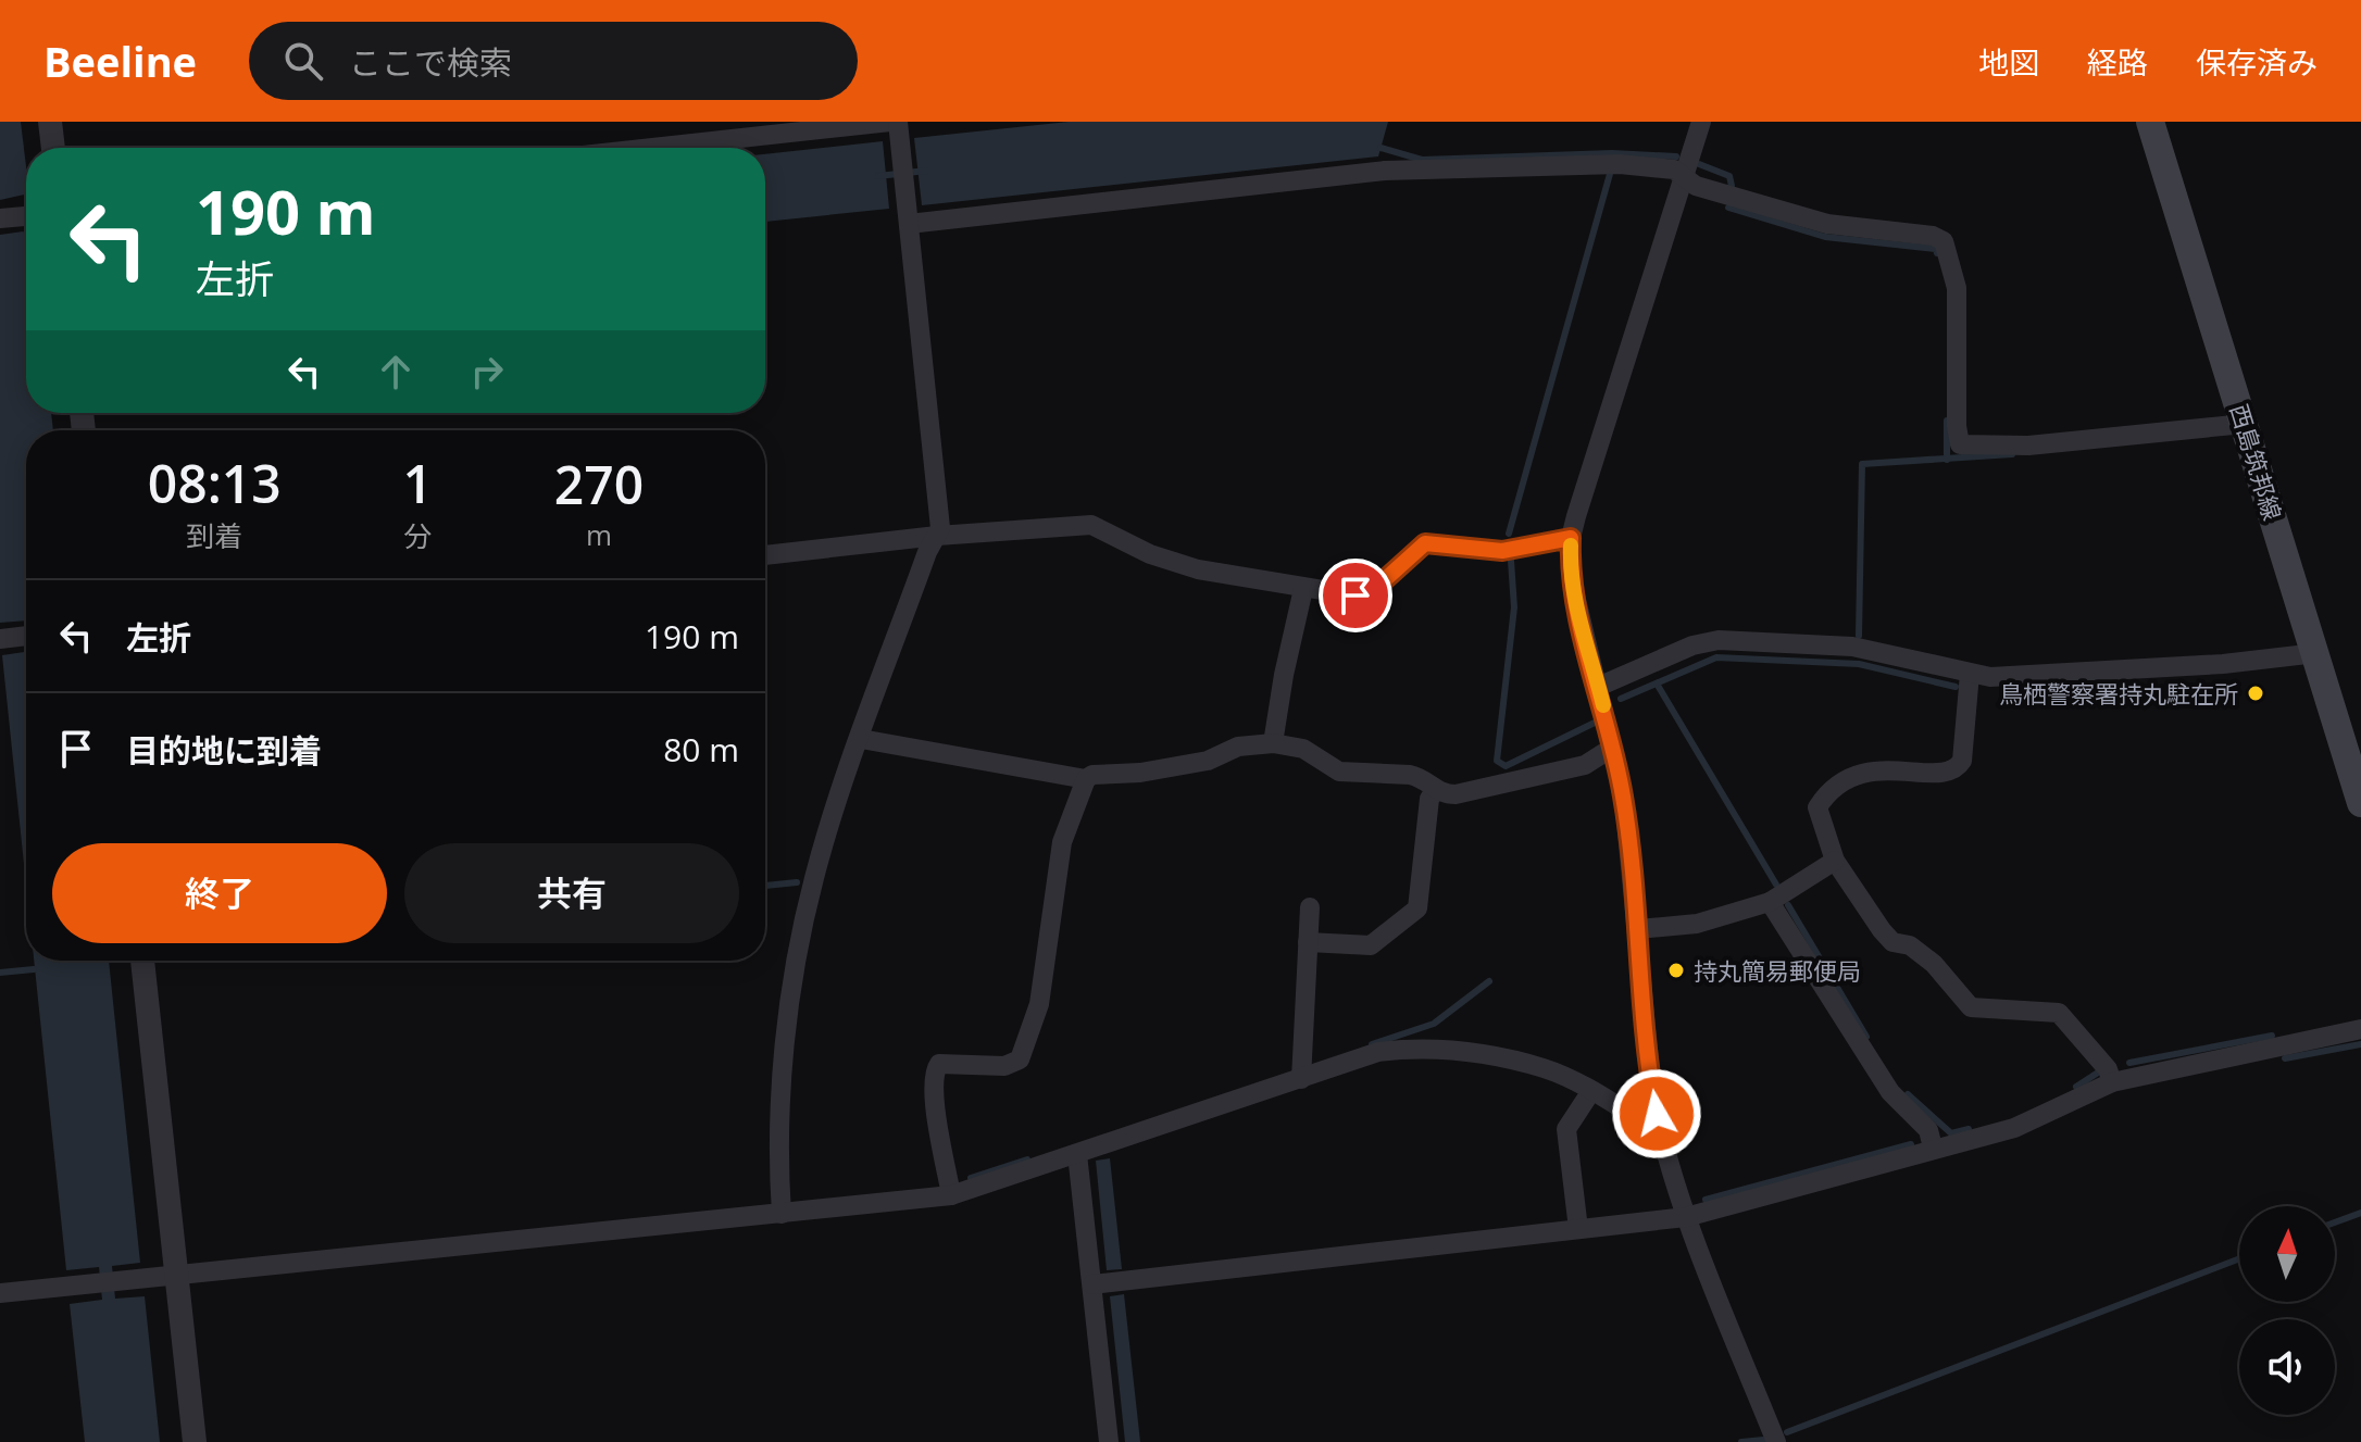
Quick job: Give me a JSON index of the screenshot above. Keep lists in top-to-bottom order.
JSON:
{
  "streets": {
    "main road": ["西島筑邦線"]
  },
  "places": ["鳥栖警察署持丸駐在所", "持丸簡易郵便局"],
  "north": "top",
  "page": {
    "header": "Beeline",
    "search": "ここで検索",
    "nav": ["地図", "経路", "保存済み"],
    "turn": ["190 m", "左折"],
    "eta": [
      "08:13",
      "到着",
      "1",
      "分",
      "270",
      "m"
    ],
    "list": [
      {
        "name": "左折",
        "value": "190 m"
      },
      {
        "name": "目的地に到着",
        "value": "80 m"
      }
    ],
    "buttons": ["終了", "共有"]
  }
}
